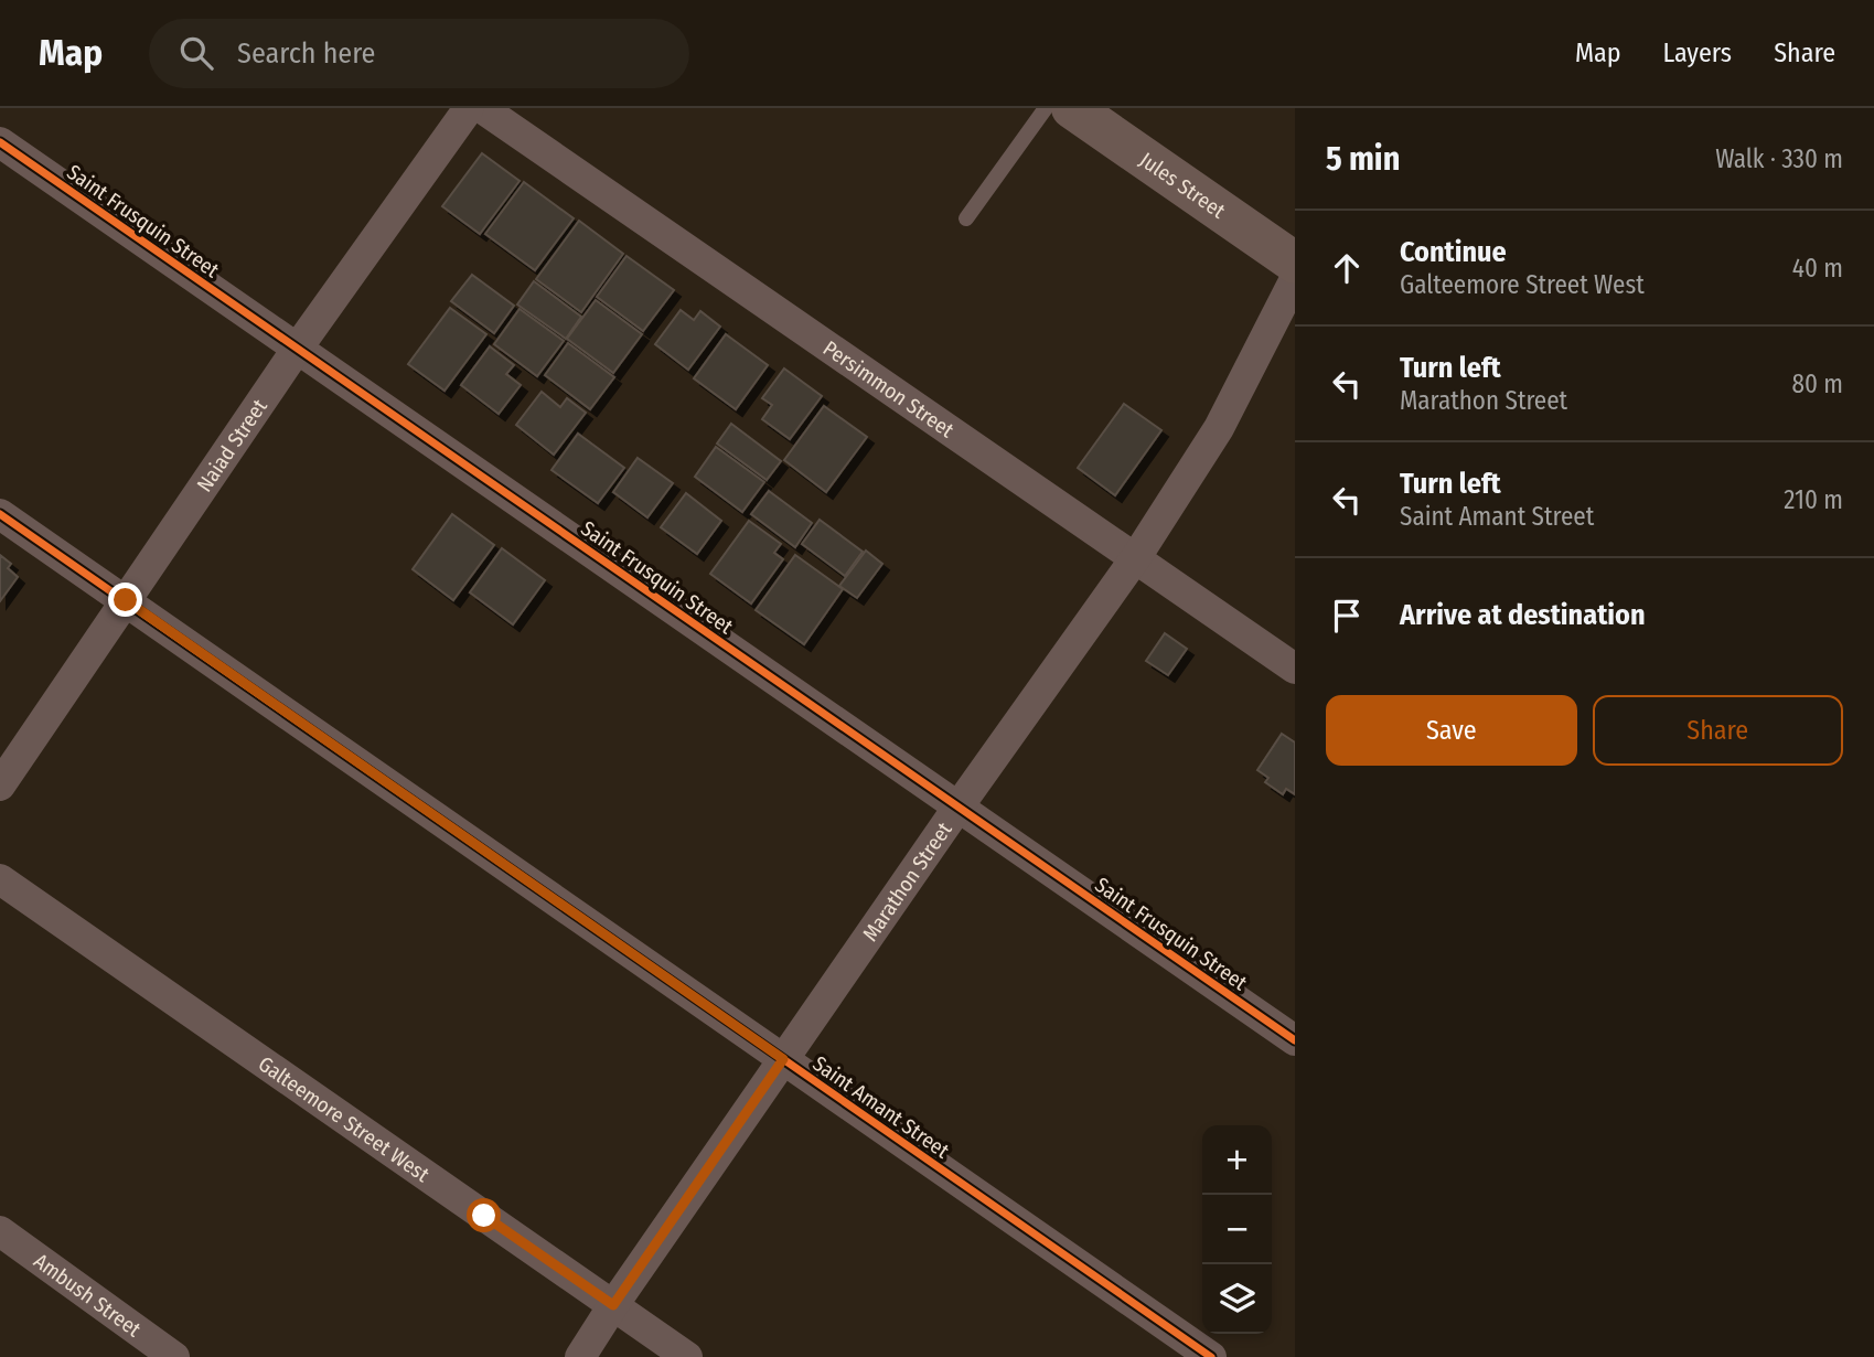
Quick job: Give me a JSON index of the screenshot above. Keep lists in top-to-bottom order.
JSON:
{
  "streets": {
    "main road": ["Jules Street"],
    "street": [
      "Saint Frusquin Street",
      "Persimmon Street",
      "Naiad Street",
      "Marathon Street",
      "Saint Amant Street",
      "Galteemore Street West",
      "Ambush Street"
    ]
  },
  "crossings": [
    ["Saint Frusquin Street", "Naiad Street"],
    ["Saint Frusquin Street", "Marathon Street"],
    ["Persimmon Street", "Marathon Street"],
    ["Naiad Street", "Saint Amant Street"],
    ["Marathon Street", "Saint Amant Street"],
    ["Marathon Street", "Galteemore Street West"]
  ],
  "page": {
    "header": "Map",
    "search": "Search here",
    "nav": ["Map", "Layers", "Share"],
    "heading": ["5 min", "Walk · 330 m"],
    "list": [
      ["Continue", "Galteemore Street West", "40 m"],
      ["Turn left", "Marathon Street", "80 m"],
      ["Turn left", "Saint Amant Street", "210 m"],
      "Arrive at destination"
    ],
    "buttons": ["Save", "Share"],
    "map_buttons": ["+", "−"]
  }
}
